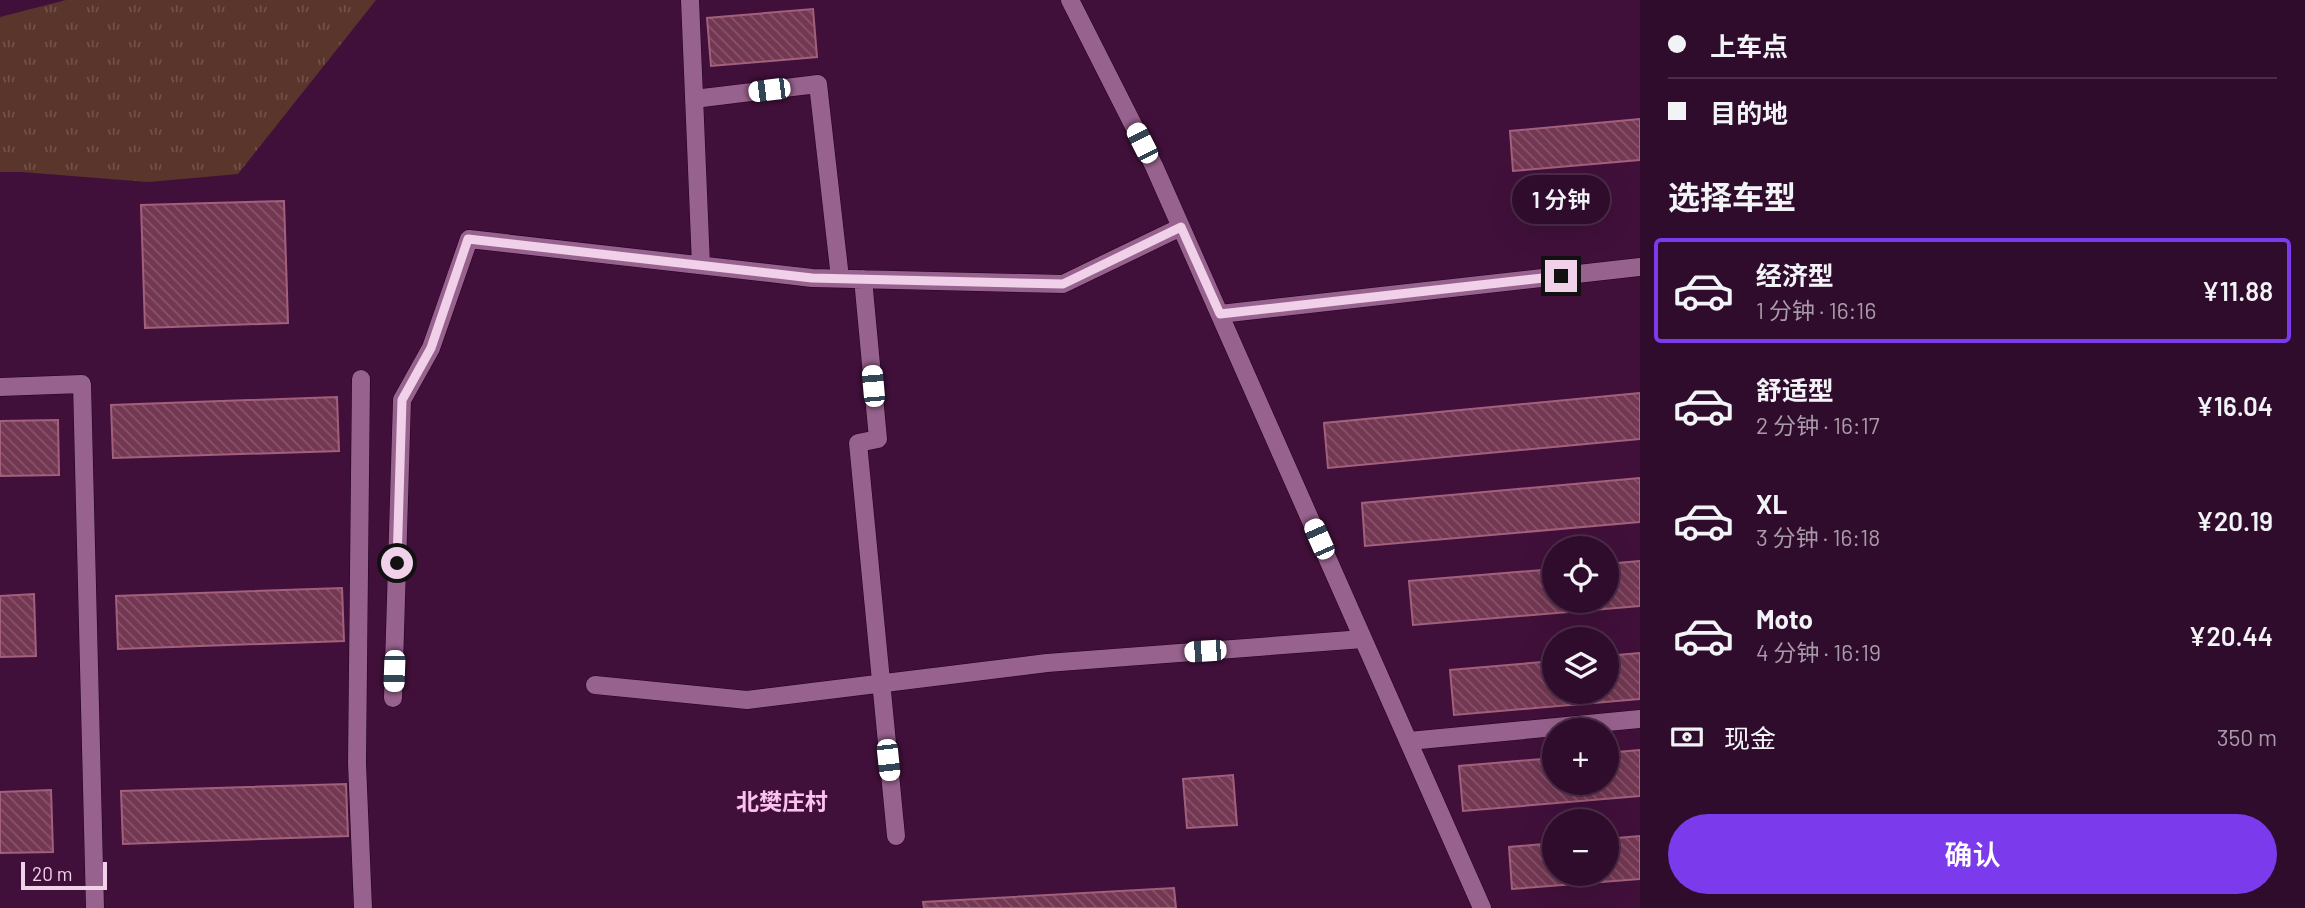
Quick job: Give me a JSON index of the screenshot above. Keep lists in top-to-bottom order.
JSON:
{
  "districts": ["北樊庄村"],
  "scale_bar": "20 m",
  "page": {
    "banner": ["上车点", "目的地"],
    "heading": "选择车型",
    "bubble": "1 分钟",
    "list": [
      {
        "name": "经济型",
        "note": "1 分钟 · 16:16",
        "value": "¥11.88"
      },
      {
        "name": "舒适型",
        "note": "2 分钟 · 16:17",
        "value": "¥16.04"
      },
      {
        "name": "XL",
        "note": "3 分钟 · 16:18",
        "value": "¥20.19"
      },
      {
        "name": "Moto",
        "note": "4 分钟 · 16:19",
        "value": "¥20.44"
      }
    ],
    "map_buttons": ["+", "−"],
    "pay": ["现金", "350 m"],
    "buttons": "确认",
    "scale": "20 m"
  }
}
